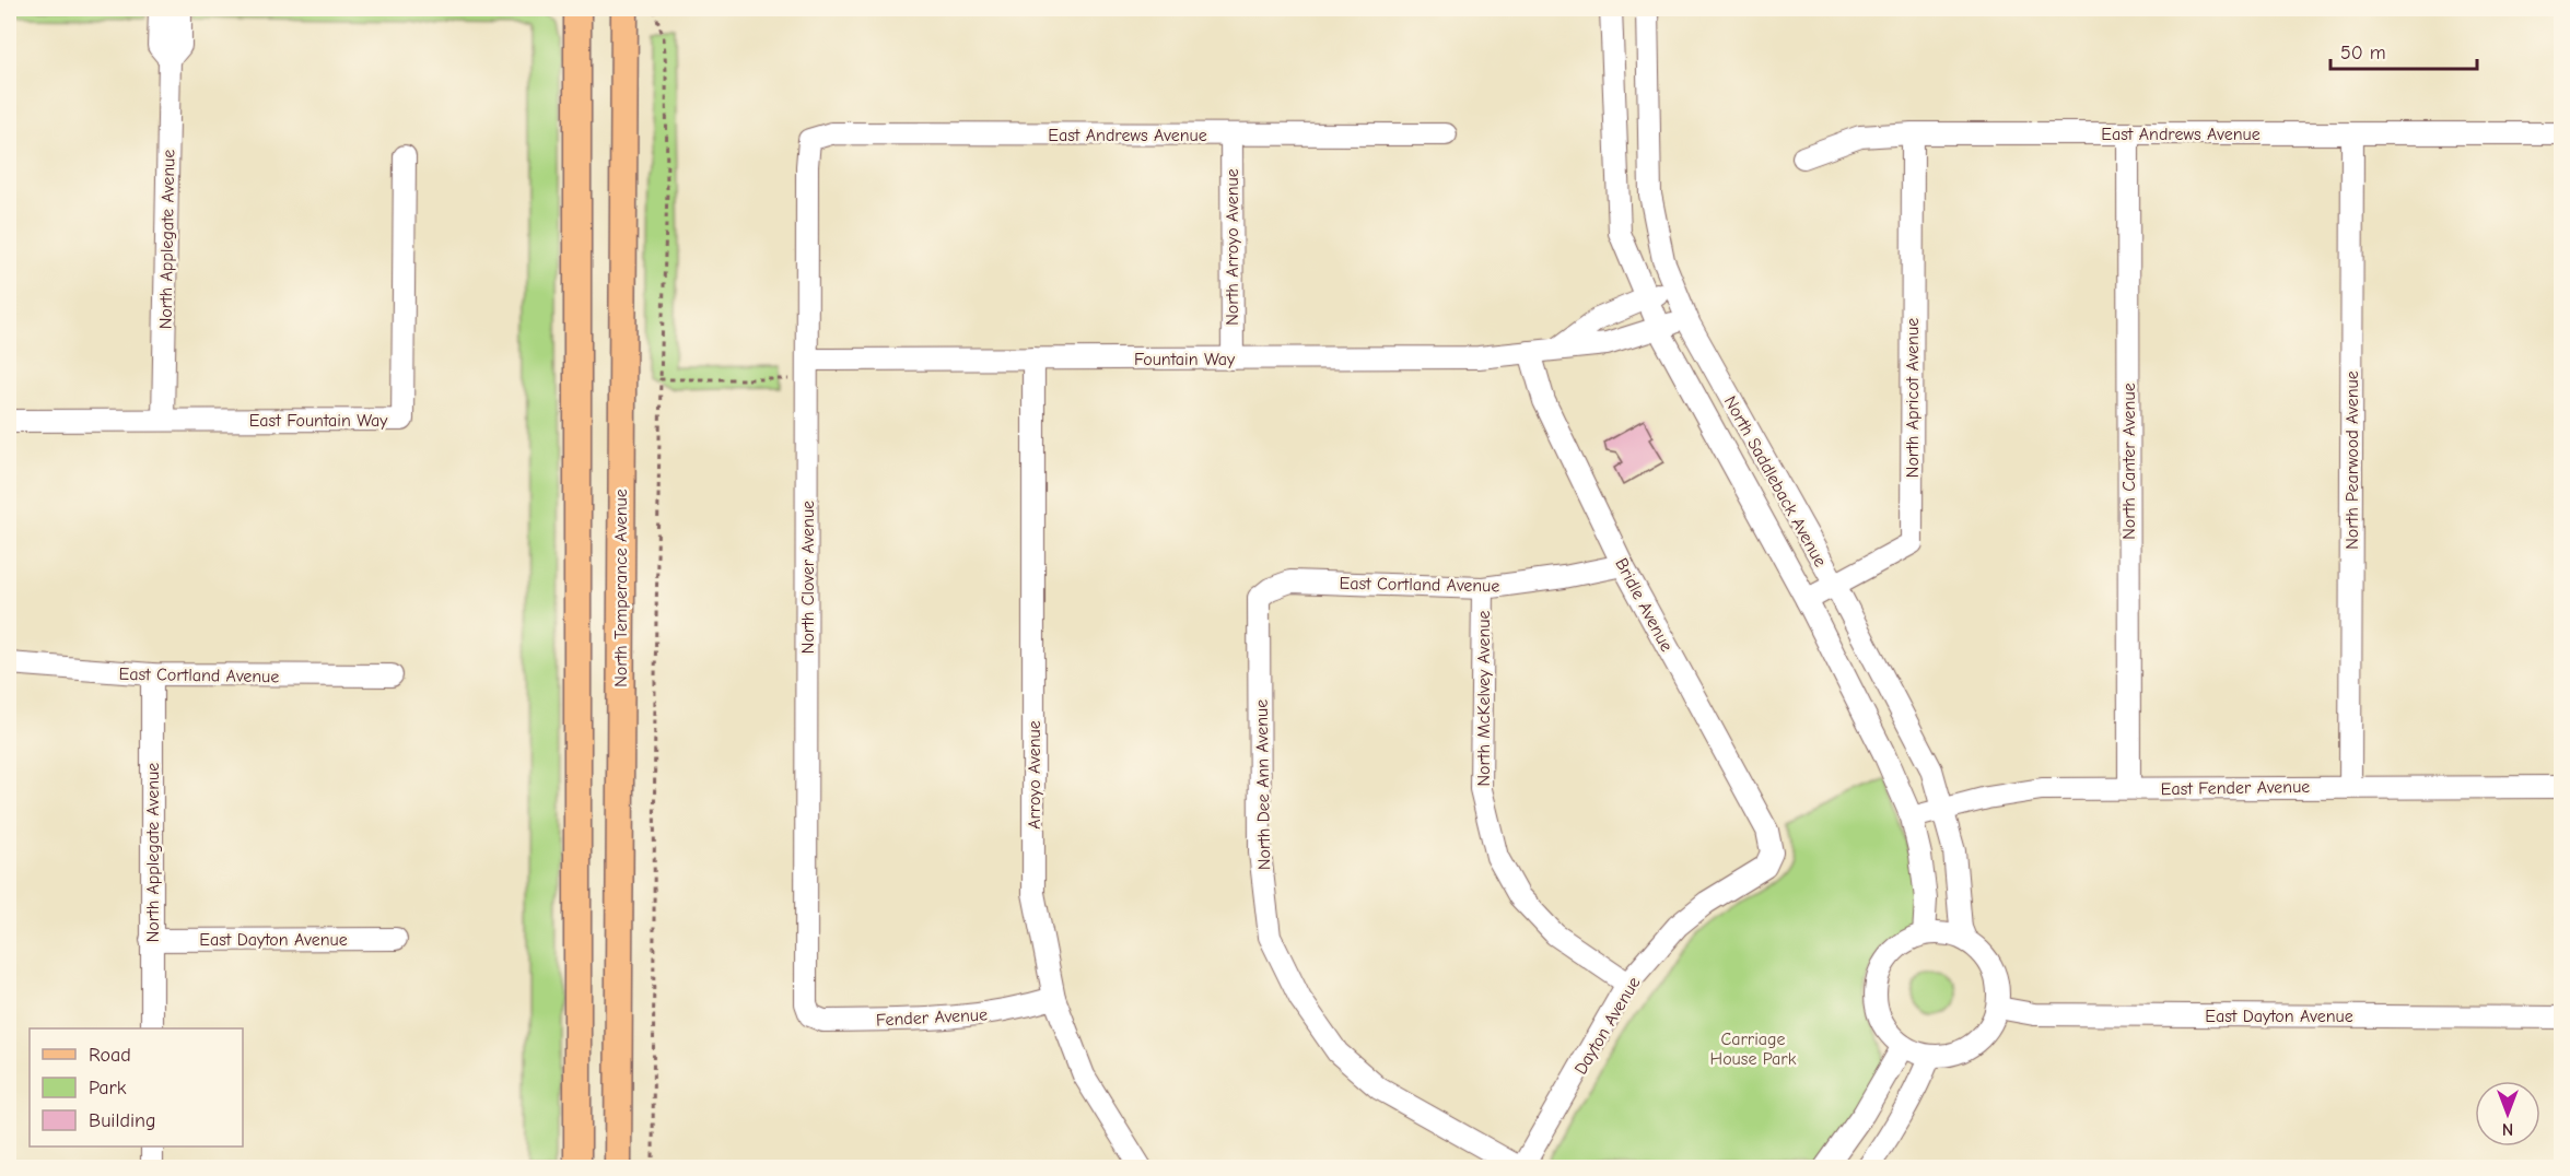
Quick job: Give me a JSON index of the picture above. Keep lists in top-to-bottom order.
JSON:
{
  "streets": {
    "main road": ["North Temperance Avenue"],
    "street": [
      "East Andrews Avenue",
      "North Applegate Avenue",
      "North Arroyo Avenue",
      "Fountain Way",
      "North Apricot Avenue",
      "East Fountain Way",
      "North Pearwood Avenue",
      "North Canter Avenue",
      "North Saddleback Avenue",
      "North Clover Avenue",
      "East Cortland Avenue",
      "Bridle Avenue",
      "North McKelvey Avenue",
      "Arroyo Avenue",
      "North Dee Ann Avenue",
      "East Fender Avenue",
      "East Dayton Avenue",
      "Fender Avenue",
      "Dayton Avenue"
    ]
  },
  "crossings": [
    ["East Andrews Avenue", "North Arroyo Avenue"],
    ["East Andrews Avenue", "North Apricot Avenue"],
    ["East Andrews Avenue", "North Pearwood Avenue"],
    ["East Andrews Avenue", "North Canter Avenue"],
    ["East Andrews Avenue", "North Clover Avenue"],
    ["North Applegate Avenue", "East Fountain Way"],
    ["North Applegate Avenue", "East Cortland Avenue"],
    ["North Applegate Avenue", "East Dayton Avenue"],
    ["North Arroyo Avenue", "Fountain Way"],
    ["Fountain Way", "North Saddleback Avenue"],
    ["Fountain Way", "North Clover Avenue"],
    ["Fountain Way", "Bridle Avenue"],
    ["Fountain Way", "Arroyo Avenue"],
    ["North Apricot Avenue", "North Saddleback Avenue"],
    ["North Pearwood Avenue", "East Fender Avenue"],
    ["North Canter Avenue", "East Fender Avenue"],
    ["North Saddleback Avenue", "East Fender Avenue"],
    ["North Saddleback Avenue", "East Dayton Avenue"],
    ["North Clover Avenue", "Fender Avenue"],
    ["East Cortland Avenue", "Bridle Avenue"],
    ["East Cortland Avenue", "North McKelvey Avenue"],
    ["East Cortland Avenue", "North Dee Ann Avenue"],
    ["Bridle Avenue", "Dayton Avenue"],
    ["North McKelvey Avenue", "Dayton Avenue"],
    ["Arroyo Avenue", "Fender Avenue"],
    ["North Dee Ann Avenue", "Dayton Avenue"]
  ],
  "parks": ["Carriage House Park"],
  "legend": ["Road", "Park", "Building"],
  "scale_bar": "50 m",
  "north": "bottom"
}
